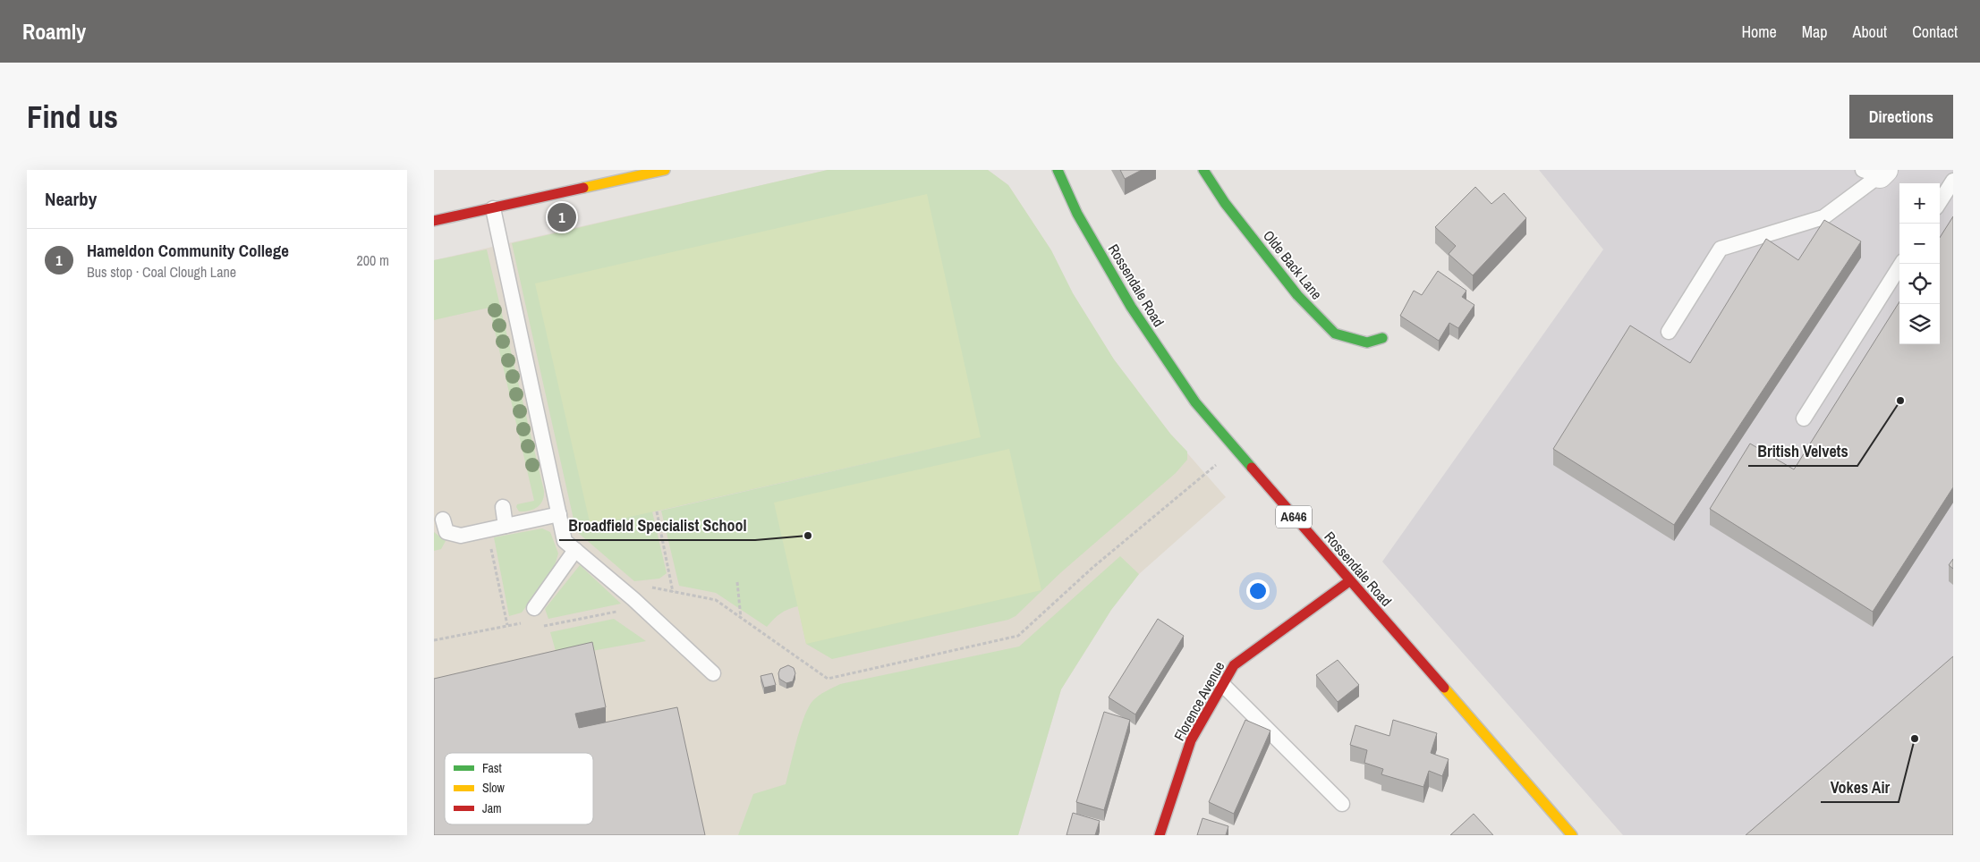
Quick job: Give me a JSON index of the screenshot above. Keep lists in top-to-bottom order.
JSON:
{
  "streets": {
    "main road": [
      "Olde Back Lane",
      "Rossendale Road",
      "A646",
      "Florence Avenue"
    ]
  },
  "crossings": [
    ["Rossendale Road", "Florence Avenue"]
  ],
  "places": ["British Velvets", "Broadfield Specialist School", "Vokes Air"],
  "legend": ["Fast", "Slow", "Jam"],
  "page": {
    "header": "Roamly",
    "nav": [
      "Home",
      "Map",
      "About",
      "Contact"
    ],
    "buttons": "Directions",
    "title": "Find us",
    "heading": "Nearby",
    "map_buttons": ["+", "−"],
    "pins": "1",
    "list": [
      {
        "mark": "1",
        "name": "Hameldon Community College",
        "note": "Bus stop · Coal Clough Lane",
        "value": "200 m"
      }
    ]
  }
}
